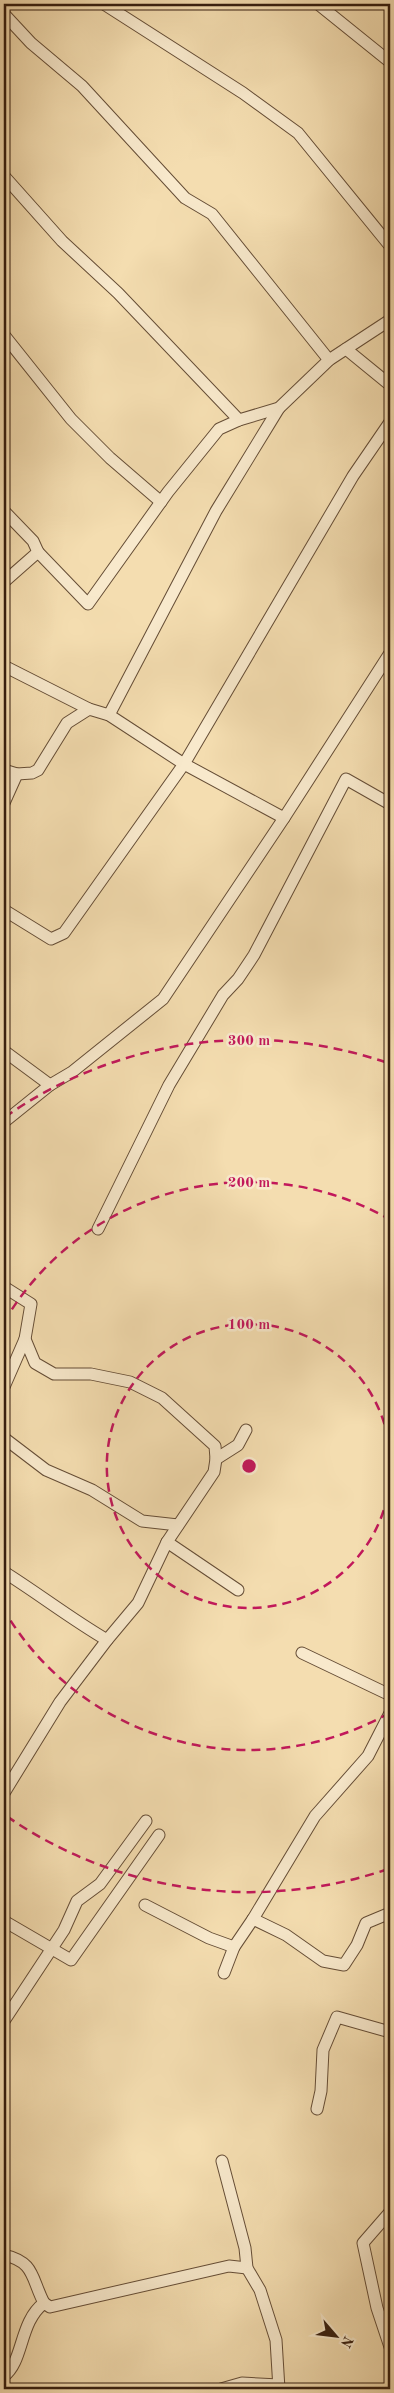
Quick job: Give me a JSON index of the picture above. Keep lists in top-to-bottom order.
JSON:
{
  "north": "bottom right",
  "rings": ["300 m", "200 m", "100 m"]
}
